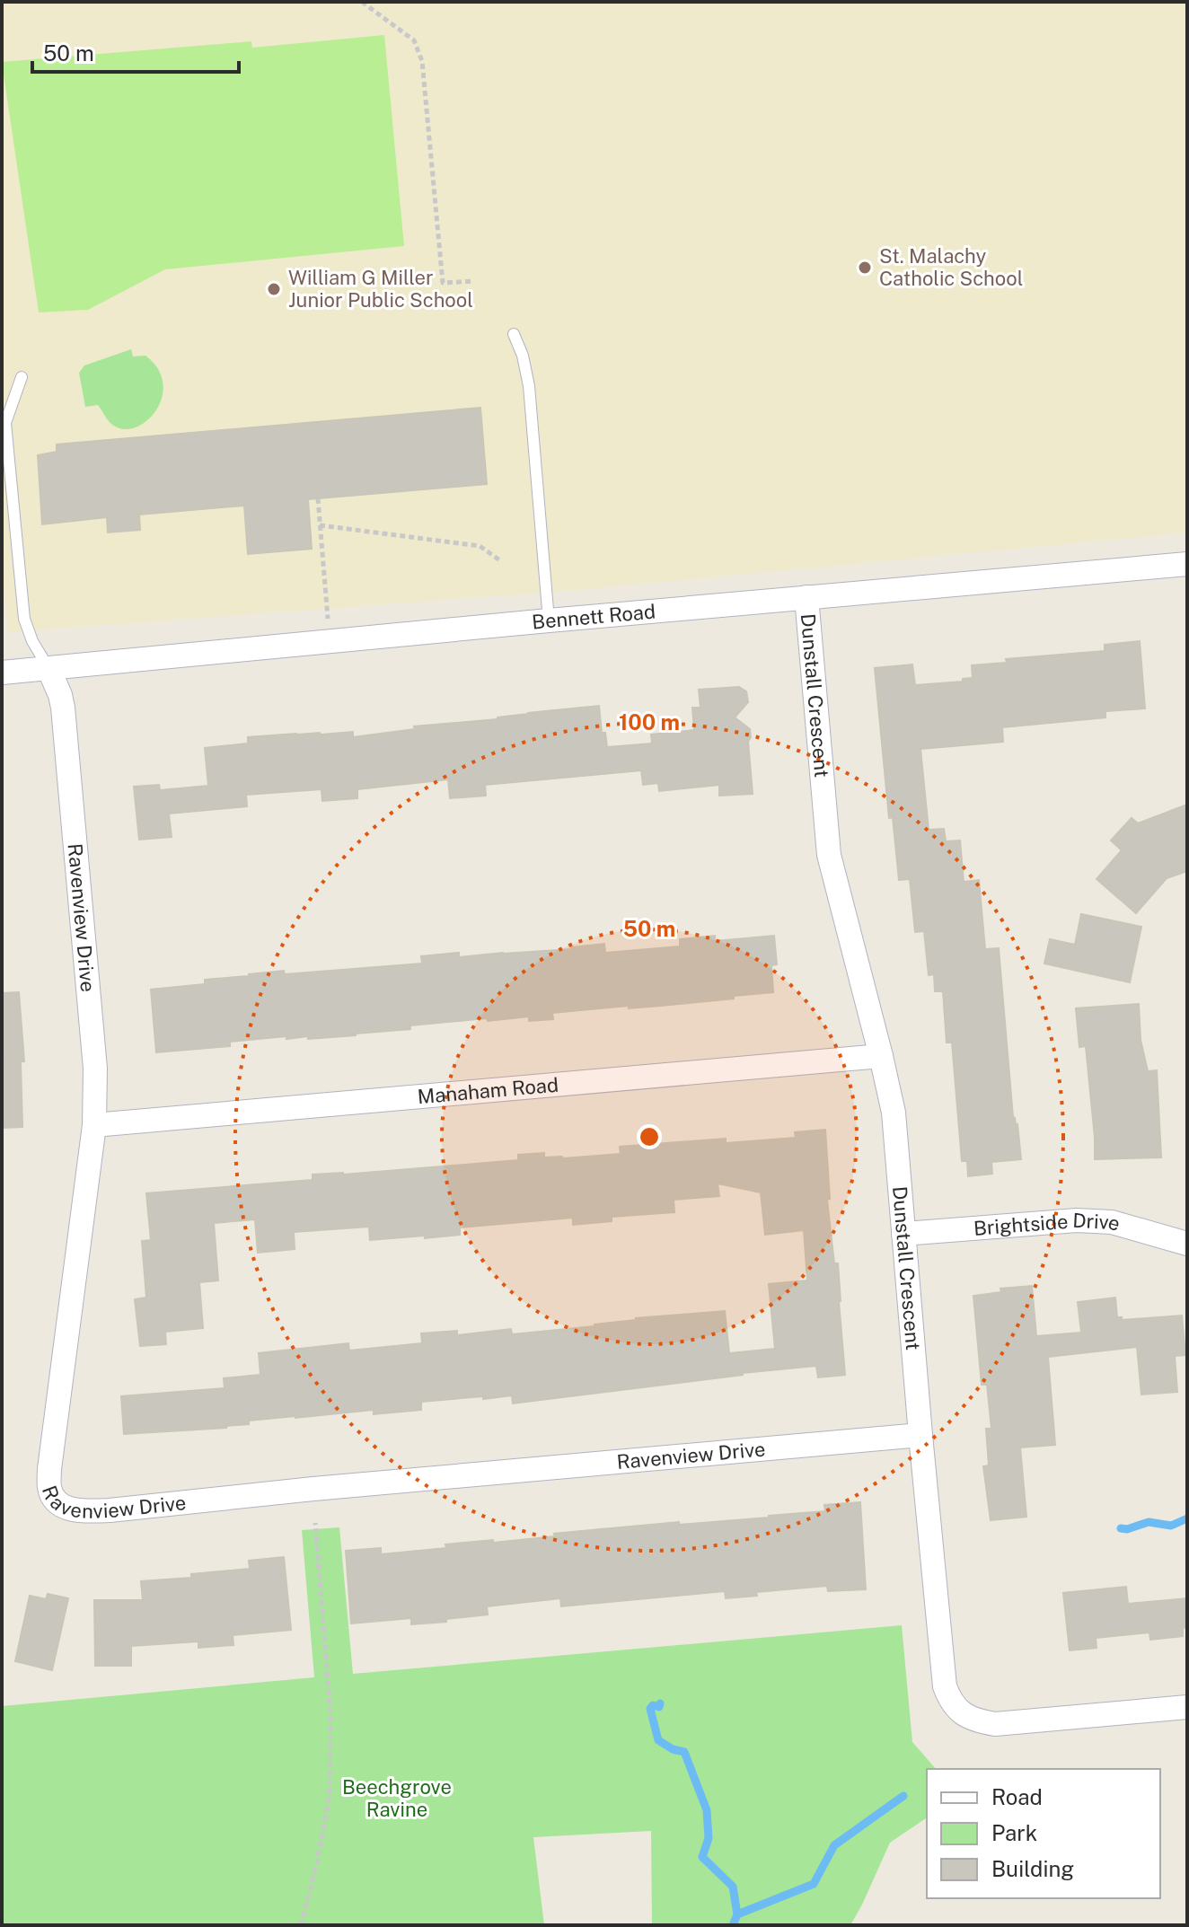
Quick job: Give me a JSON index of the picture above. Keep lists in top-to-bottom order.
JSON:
{
  "streets": {
    "street": [
      "Bennett Road",
      "Dunstall Crescent",
      "Ravenview Drive",
      "Manaham Road",
      "Brightside Drive"
    ]
  },
  "crossings": [
    ["Bennett Road", "Dunstall Crescent"],
    ["Bennett Road", "Ravenview Drive"],
    ["Dunstall Crescent", "Ravenview Drive"],
    ["Dunstall Crescent", "Manaham Road"],
    ["Dunstall Crescent", "Brightside Drive"],
    ["Ravenview Drive", "Manaham Road"]
  ],
  "parks": ["Beechgrove Ravine"],
  "places": ["St. Malachy Catholic School", "William G Miller Junior Public School"],
  "legend": ["Road", "Park", "Building"],
  "scale_bar": "50 m",
  "rings": ["100 m", "50 m"]
}
